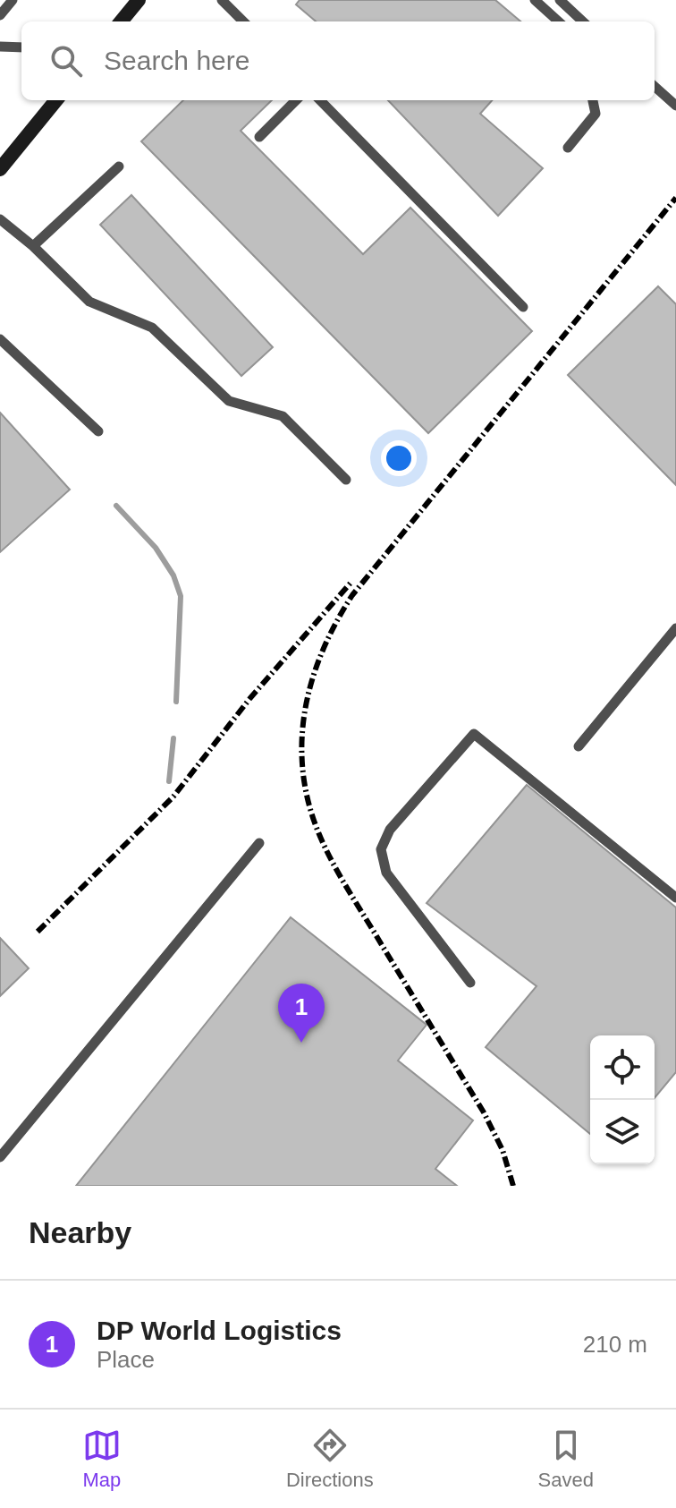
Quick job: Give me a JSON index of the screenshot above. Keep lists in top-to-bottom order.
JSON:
{
  "page": {
    "search": "Search here",
    "pins": "1",
    "heading": "Nearby",
    "list": [
      {
        "mark": "1",
        "name": "DP World Logistics",
        "note": "Place",
        "value": "210 m"
      }
    ],
    "nav": ["Map", "Directions", "Saved"]
  }
}
